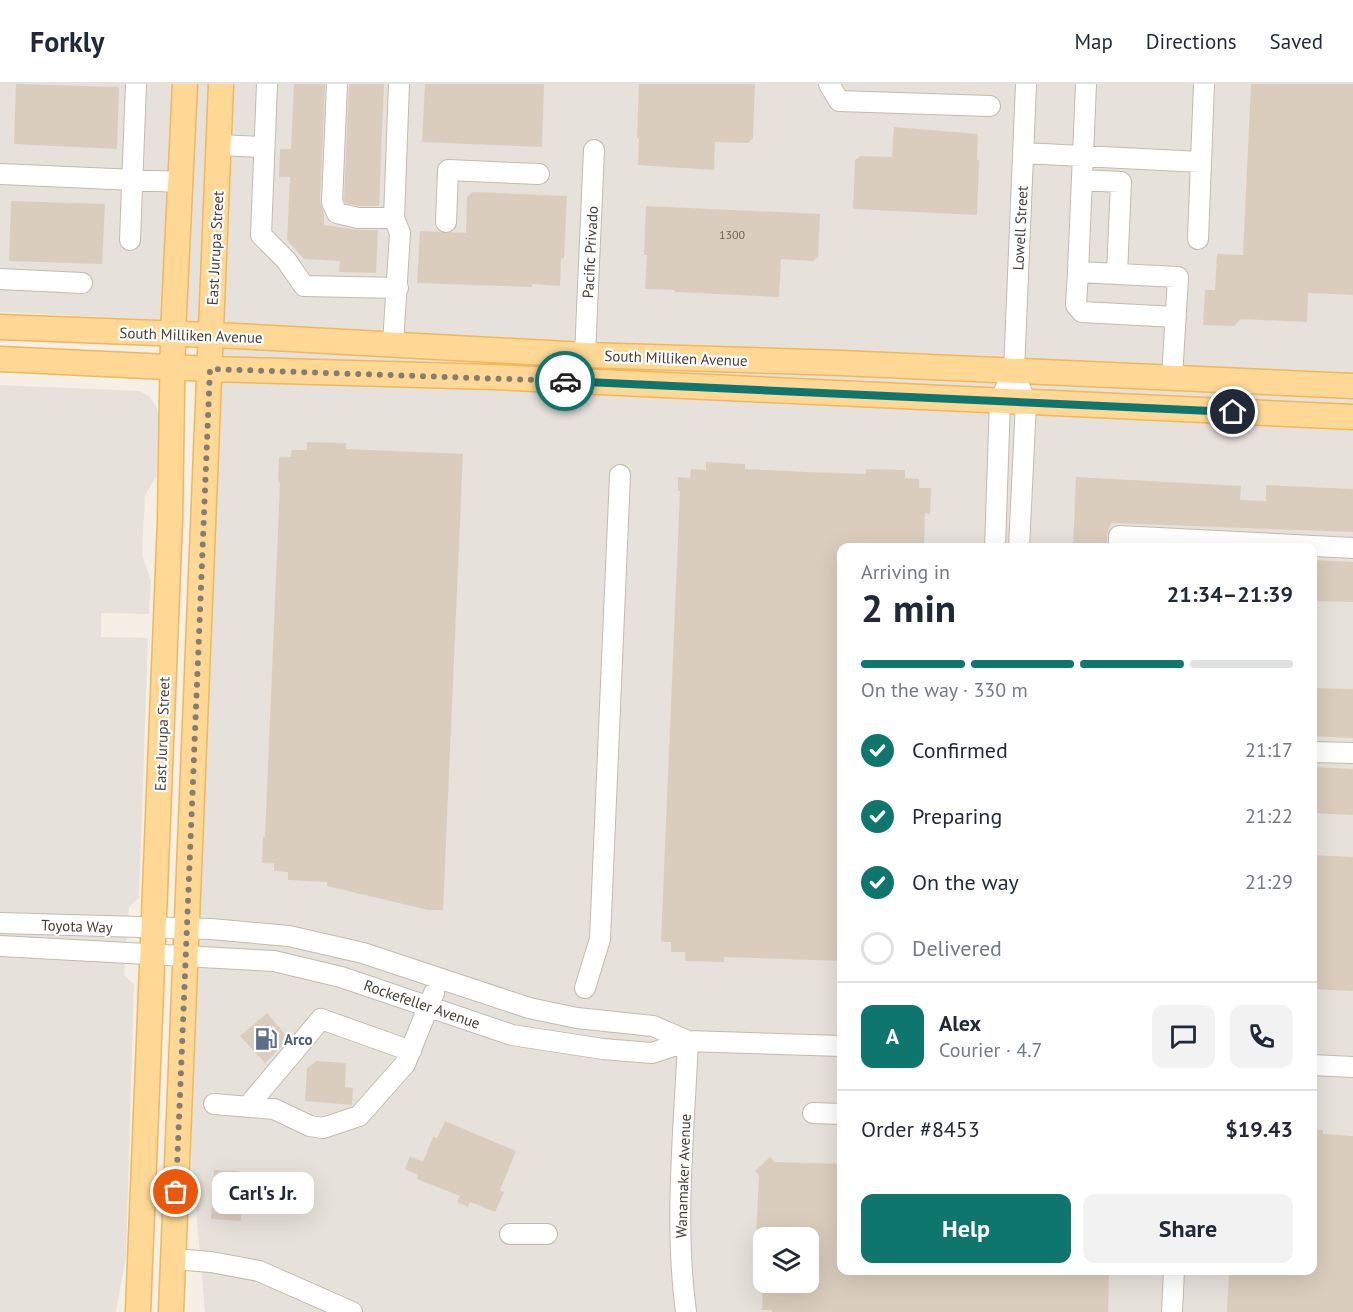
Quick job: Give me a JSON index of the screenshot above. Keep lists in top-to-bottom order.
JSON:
{
  "streets": {
    "main road": ["East Jurupa Street", "South Milliken Avenue"],
    "street": [
      "Lowell Street",
      "Pacific Privado",
      "Toyota Way",
      "Rockefeller Avenue",
      "Wanamaker Avenue"
    ]
  },
  "crossings": [
    ["Lowell Street", "South Milliken Avenue"],
    ["East Jurupa Street", "South Milliken Avenue"],
    ["East Jurupa Street", "Toyota Way"],
    ["East Jurupa Street", "Rockefeller Avenue"],
    ["Pacific Privado", "South Milliken Avenue"],
    ["Toyota Way", "Rockefeller Avenue"],
    ["Rockefeller Avenue", "Wanamaker Avenue"]
  ],
  "places": {
    "fuel station": ["Arco"],
    "other": ["Carl's Jr."]
  },
  "house_numbers": ["1300"],
  "page": {
    "header": "Forkly",
    "nav": ["Map", "Directions", "Saved"],
    "heading": ["2 min", "Arriving in", "21:34–21:39"],
    "panel": [
      "Alex",
      "Courier · 4.7",
      "Order #8453",
      "$19.43"
    ],
    "bar": "On the way · 330 m",
    "list": [
      ["Confirmed", "21:17"],
      ["Preparing", "21:22"],
      ["On the way", "21:29"],
      "Delivered"
    ],
    "round": "A",
    "bubble": "Carl's Jr.",
    "buttons": ["Help", "Share"]
  }
}
